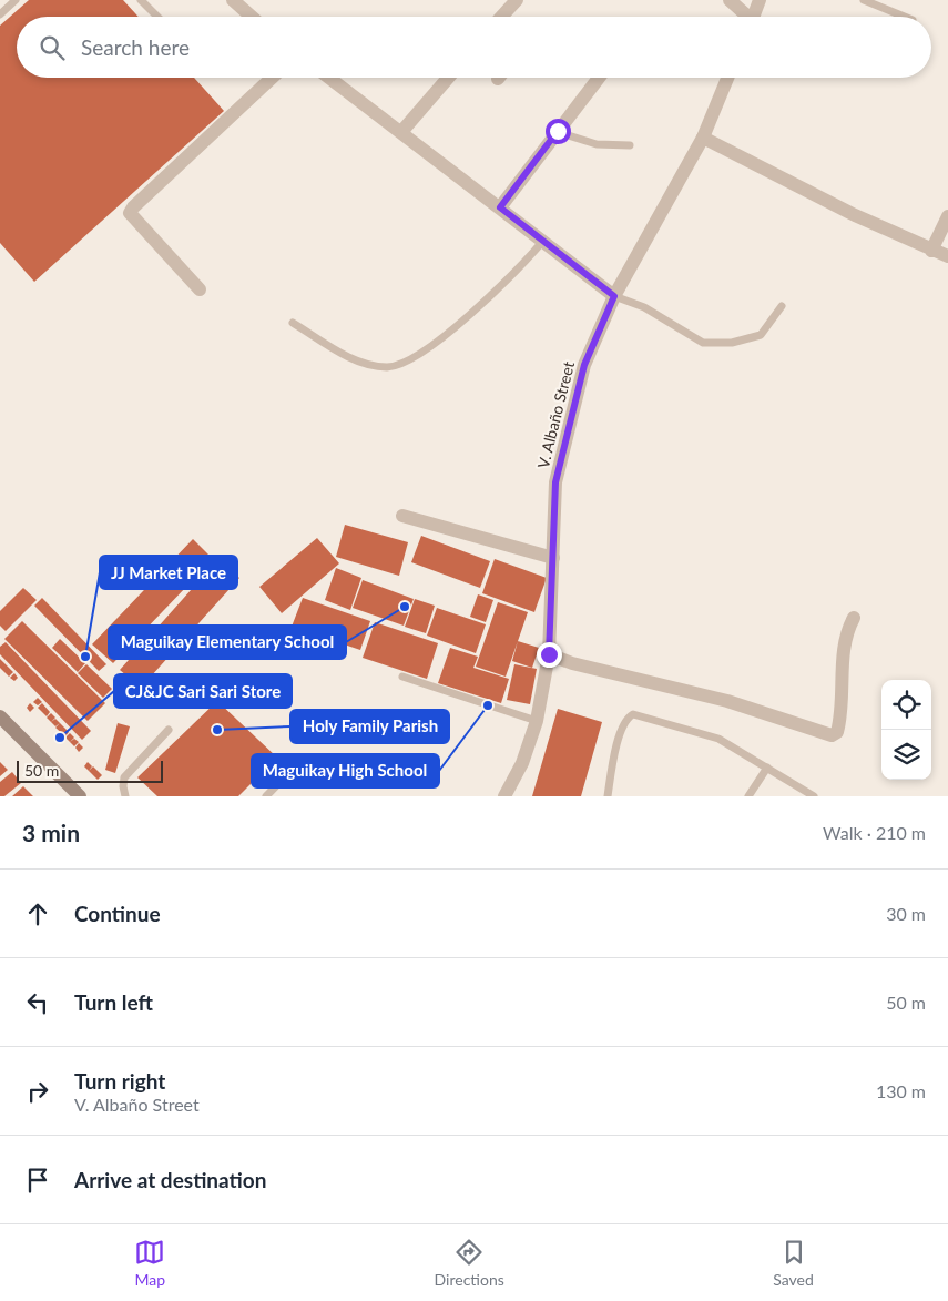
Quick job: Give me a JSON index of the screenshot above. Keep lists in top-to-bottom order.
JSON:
{
  "streets": {
    "street": ["V. Albaño Street"]
  },
  "places": [
    "Maguikay Elementary School",
    "JJ Market Place",
    "Maguikay High School",
    "Holy Family Parish",
    "CJ&JC Sari Sari Store"
  ],
  "scale_bar": "50 m",
  "page": {
    "search": "Search here",
    "scale": "50 m",
    "heading": ["3 min", "Walk · 210 m"],
    "list": [
      ["Continue", "30 m"],
      ["Turn left", "50 m"],
      ["Turn right", "V. Albaño Street", "130 m"],
      "Arrive at destination"
    ],
    "nav": ["Map", "Directions", "Saved"]
  }
}
